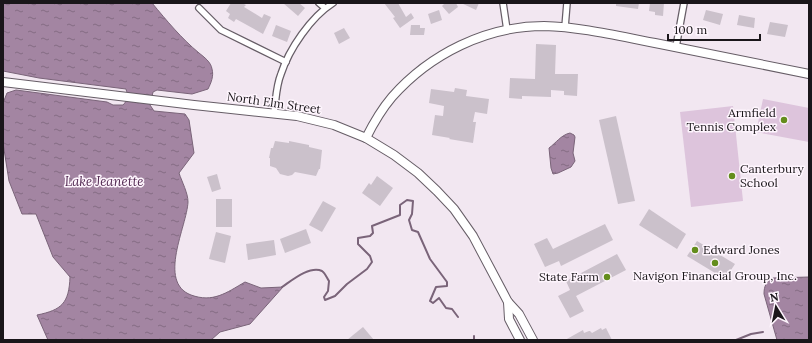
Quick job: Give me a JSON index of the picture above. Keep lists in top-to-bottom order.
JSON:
{
  "streets": {
    "main road": ["North Elm Street"]
  },
  "water": ["Lake Jeanette"],
  "places": [
    "Armfield Tennis Complex",
    "Canterbury School",
    "Edward Jones",
    "Navigon Financial Group, Inc.",
    "State Farm"
  ],
  "scale_bar": "100 m",
  "north": "top"
}
